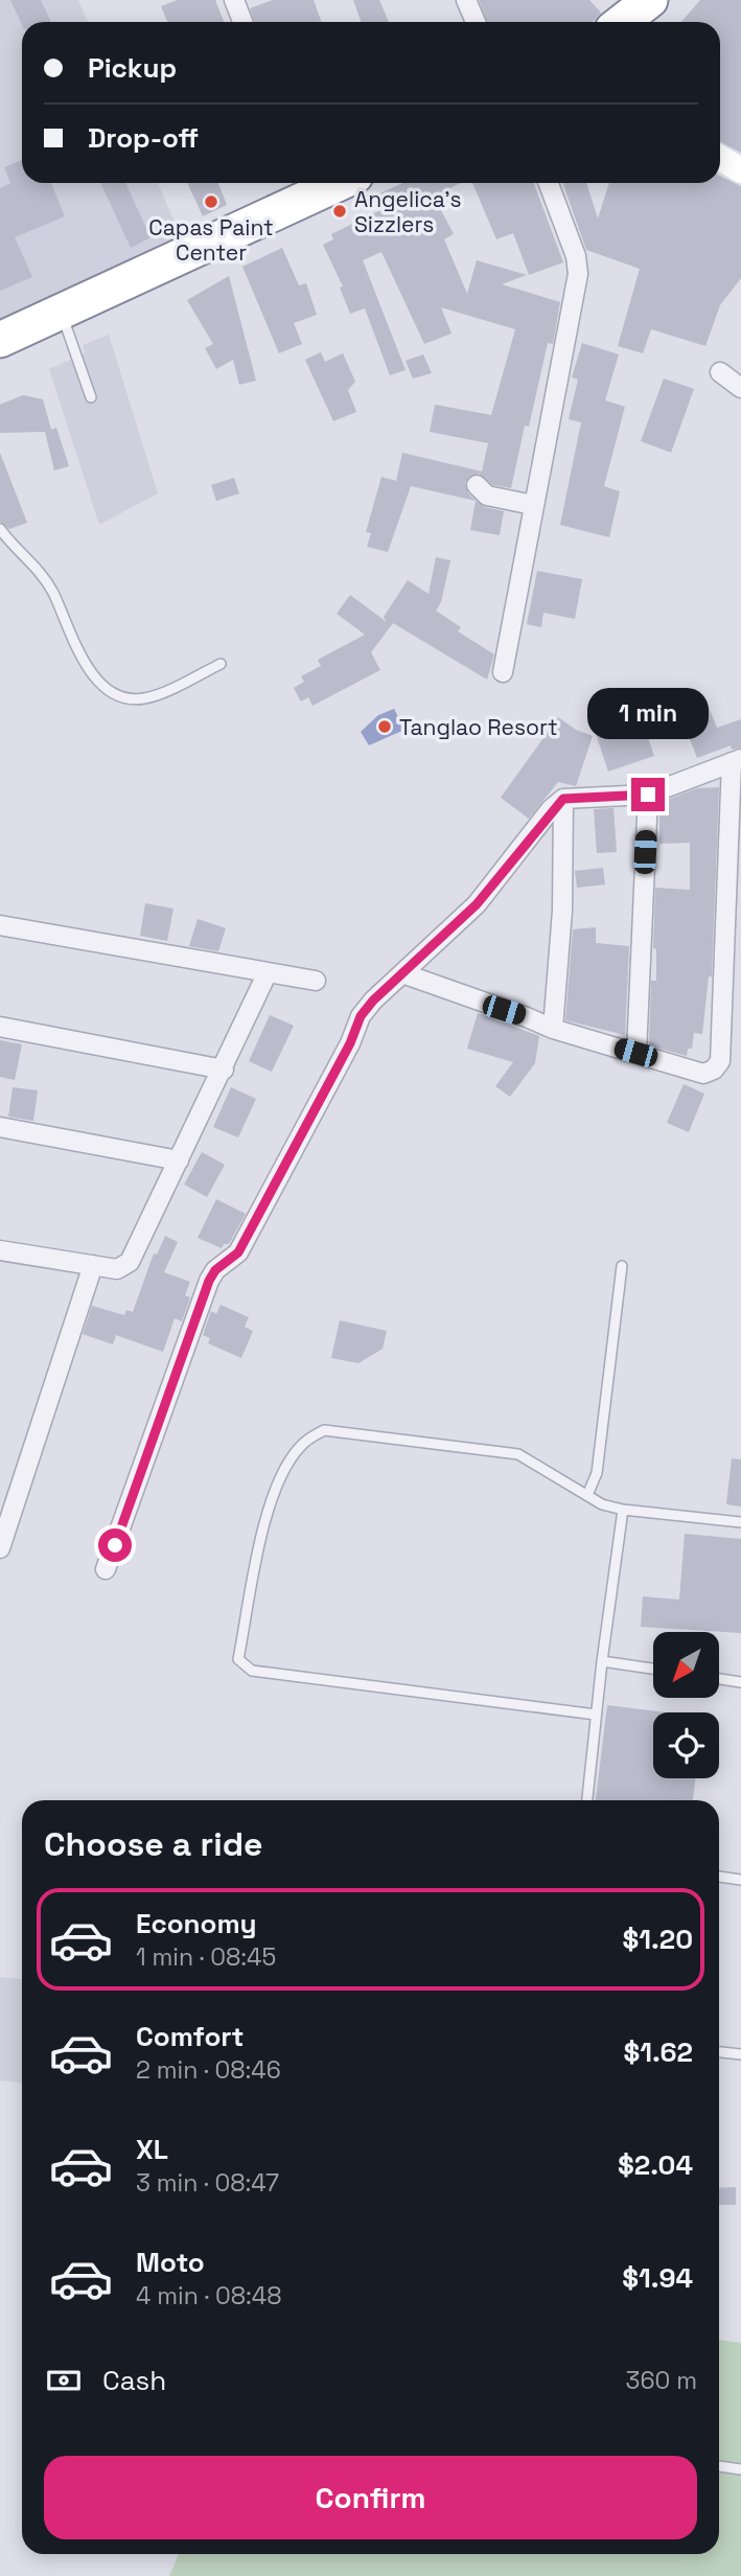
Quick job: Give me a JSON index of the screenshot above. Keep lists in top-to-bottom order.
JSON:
{
  "places": ["Capas Paint Center", "Angelica's Sizzlers", "Tanglao Resort"],
  "north": "bottom left",
  "page": {
    "banner": ["Pickup", "Drop-off"],
    "bubble": "1 min",
    "heading": "Choose a ride",
    "list": [
      {
        "name": "Economy",
        "note": "1 min · 08:45",
        "value": "$1.20"
      },
      {
        "name": "Comfort",
        "note": "2 min · 08:46",
        "value": "$1.62"
      },
      {
        "name": "XL",
        "note": "3 min · 08:47",
        "value": "$2.04"
      },
      {
        "name": "Moto",
        "note": "4 min · 08:48",
        "value": "$1.94"
      }
    ],
    "pay": ["Cash", "360 m"],
    "buttons": "Confirm"
  }
}
